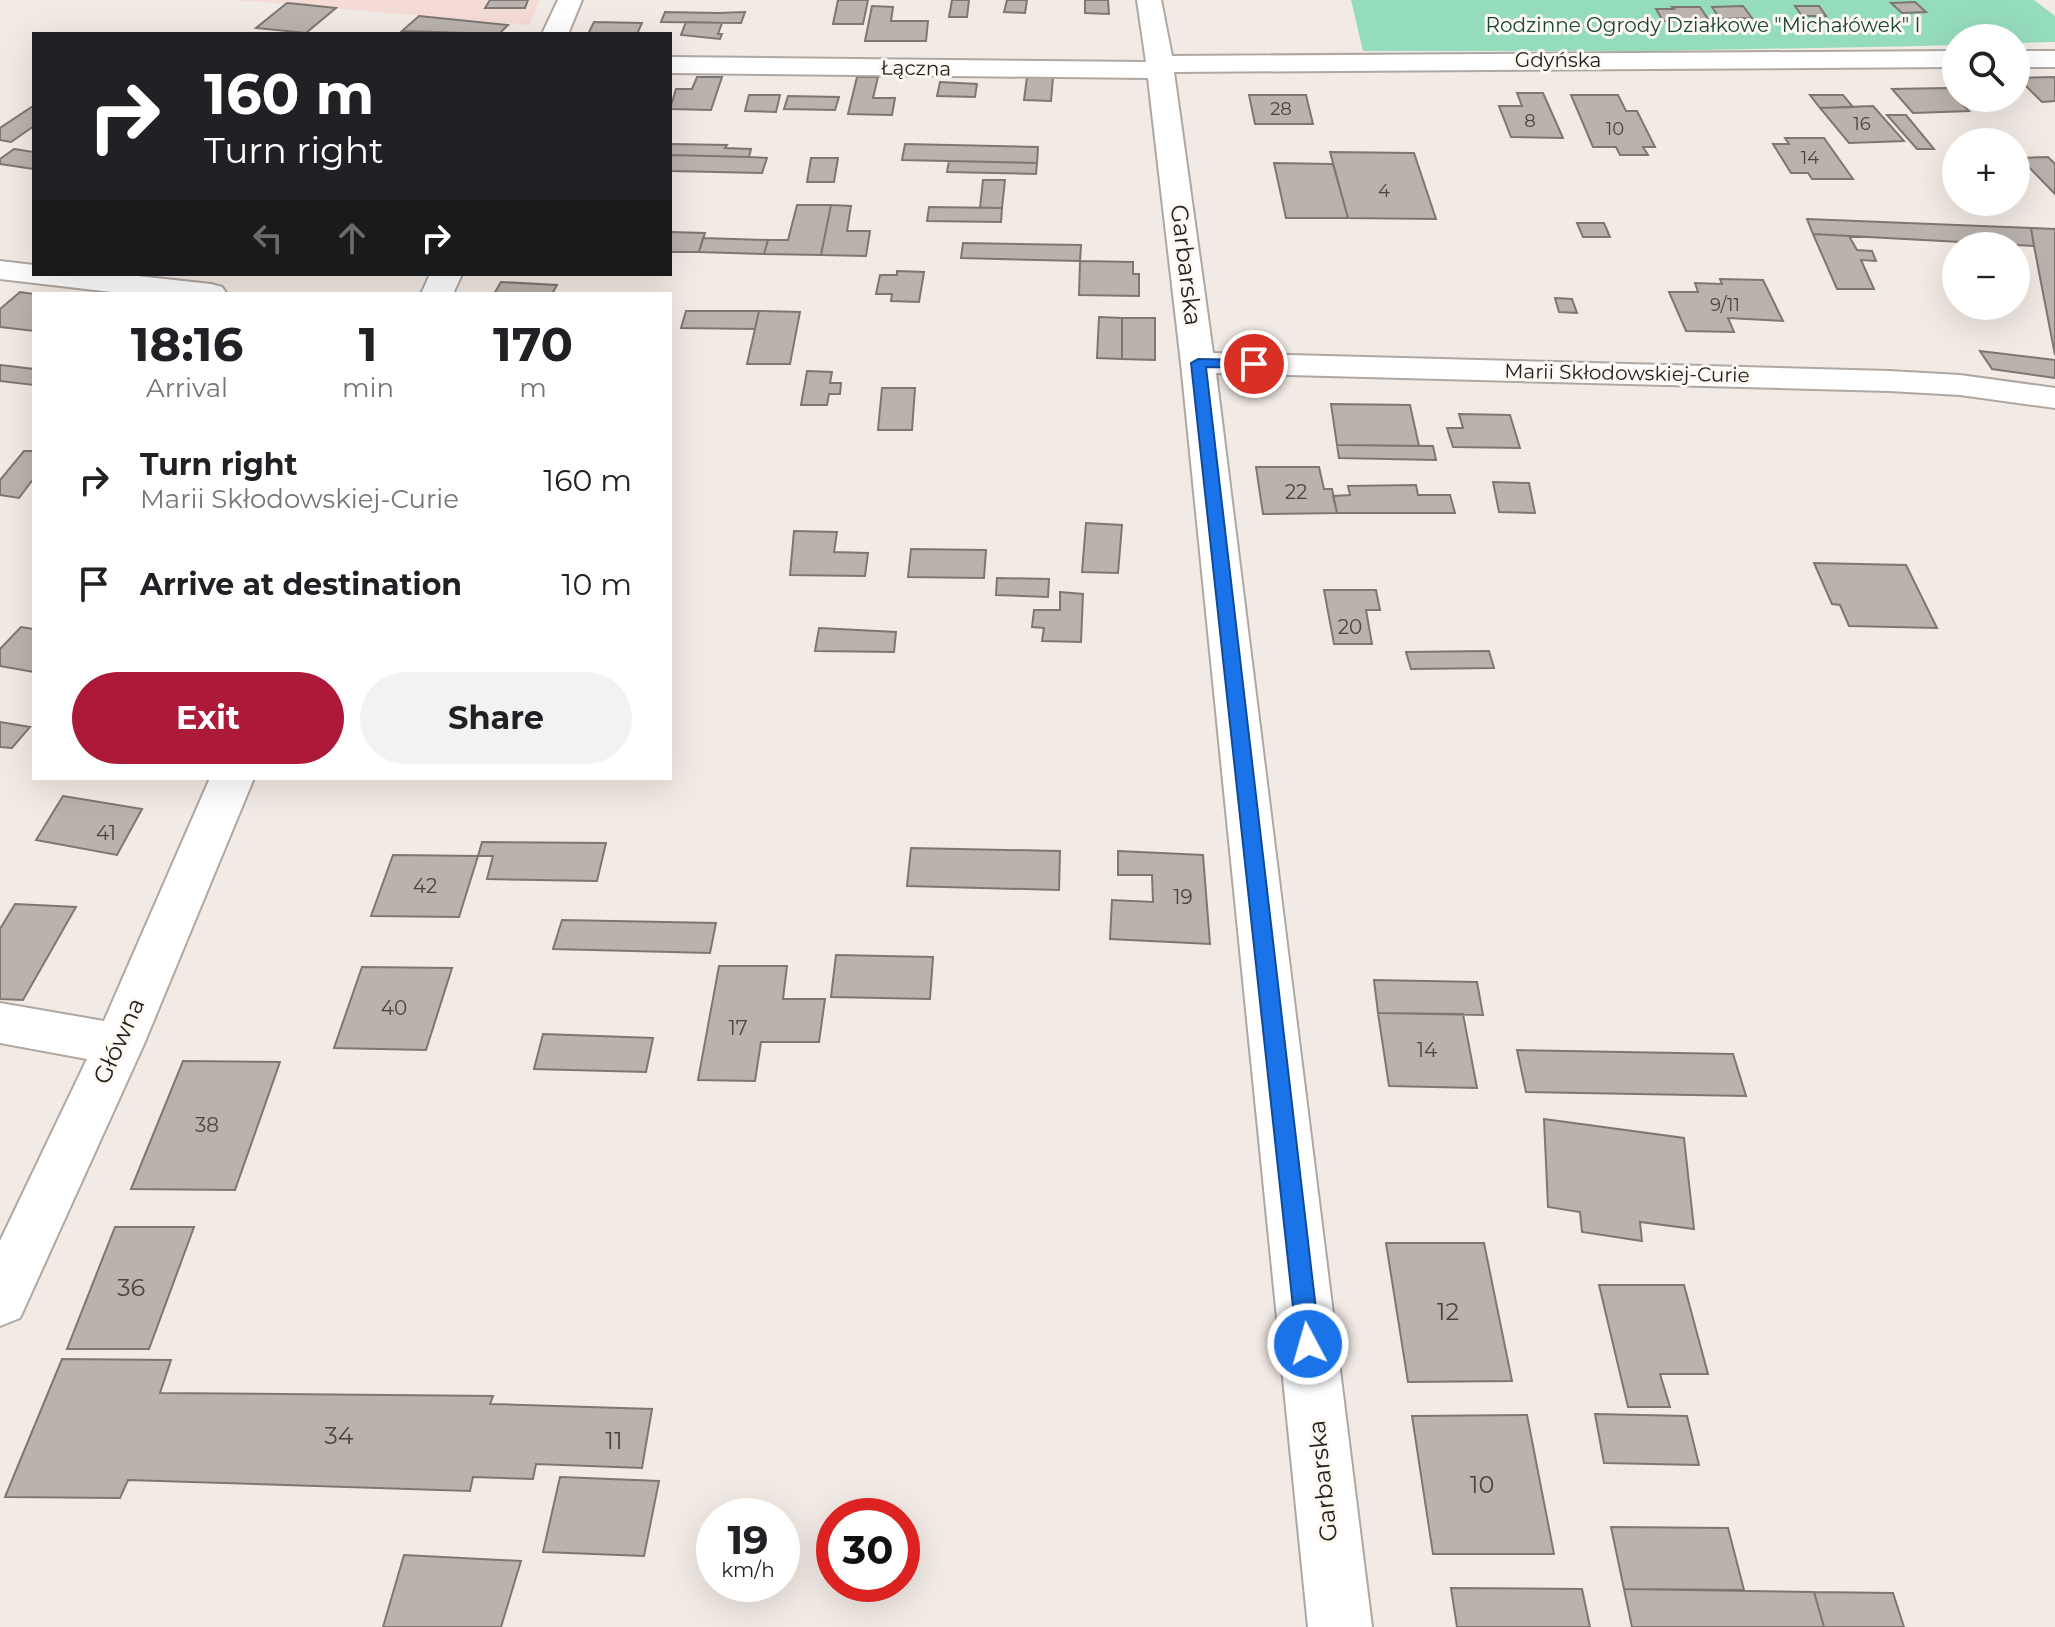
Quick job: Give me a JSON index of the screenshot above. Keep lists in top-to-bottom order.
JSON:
{
  "streets": {
    "street": [
      "Gdyńska",
      "Łączna",
      "Garbarska",
      "Marii Skłodowskiej-Curie",
      "Główna"
    ]
  },
  "crossings": [
    ["Gdyńska", "Łączna"],
    ["Gdyńska", "Garbarska"],
    ["Łączna", "Garbarska"],
    ["Garbarska", "Marii Skłodowskiej-Curie"]
  ],
  "parks": ["Rodzinne Ogrody Działkowe \"Michałówek\" I"],
  "house_numbers": [
    "28",
    "8",
    "16",
    "10",
    "14",
    "4",
    "9/11",
    "22",
    "20",
    "41",
    "42",
    "19",
    "40",
    "17",
    "14",
    "38",
    "36",
    "12",
    "34",
    "11",
    "10"
  ],
  "page": {
    "map_buttons": ["+", "−"],
    "turn": ["160 m", "Turn right"],
    "eta": [
      "18:16",
      "Arrival",
      "1",
      "min",
      "170",
      "m"
    ],
    "list": [
      {
        "name": "Turn right",
        "note": "Marii Skłodowskiej-Curie",
        "value": "160 m"
      },
      {
        "name": "Arrive at destination",
        "value": "10 m"
      }
    ],
    "buttons": ["Exit", "Share"],
    "speed": "19 km/h",
    "limit": "30"
  }
}
